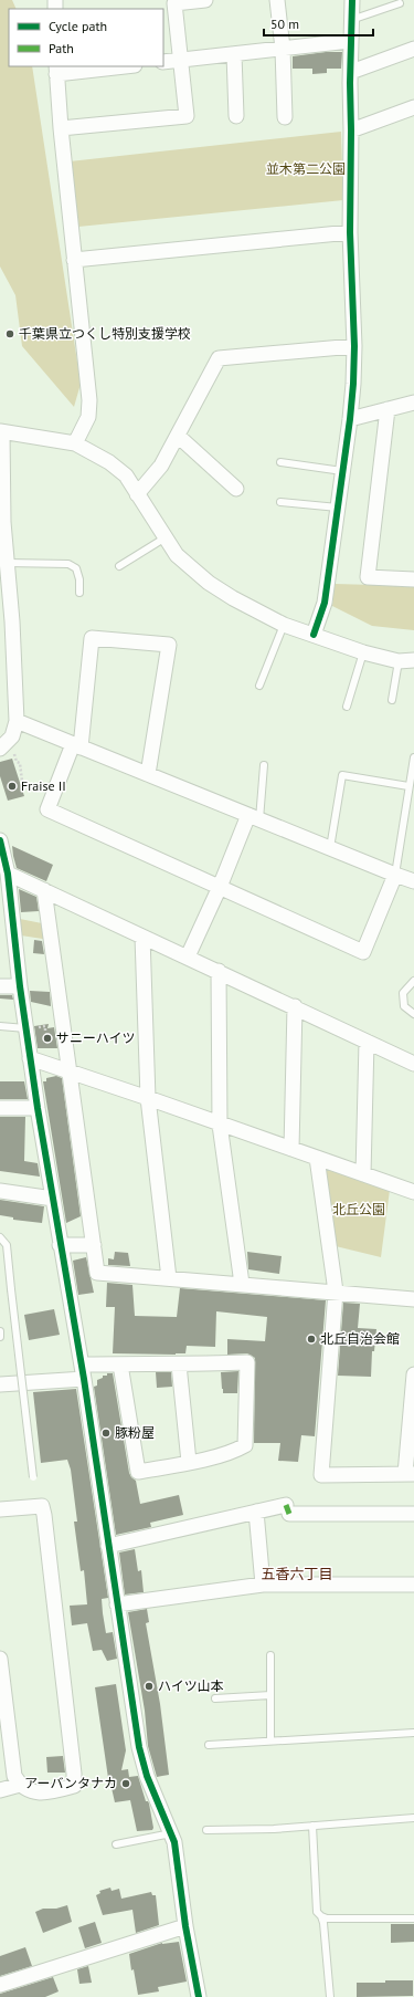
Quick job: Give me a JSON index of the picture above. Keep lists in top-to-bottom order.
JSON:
{
  "districts": ["五香六丁目"],
  "parks": ["並木第二公園", "北丘公園"],
  "places": [
    "千葉県立つくし特別支援学校",
    "Fraise II",
    "サニーハイツ",
    "北丘自治会館",
    "豚粉屋",
    "ハイツ山本",
    "アーバンタナカ"
  ],
  "legend": ["Cycle path", "Path"],
  "scale_bar": "50 m"
}
